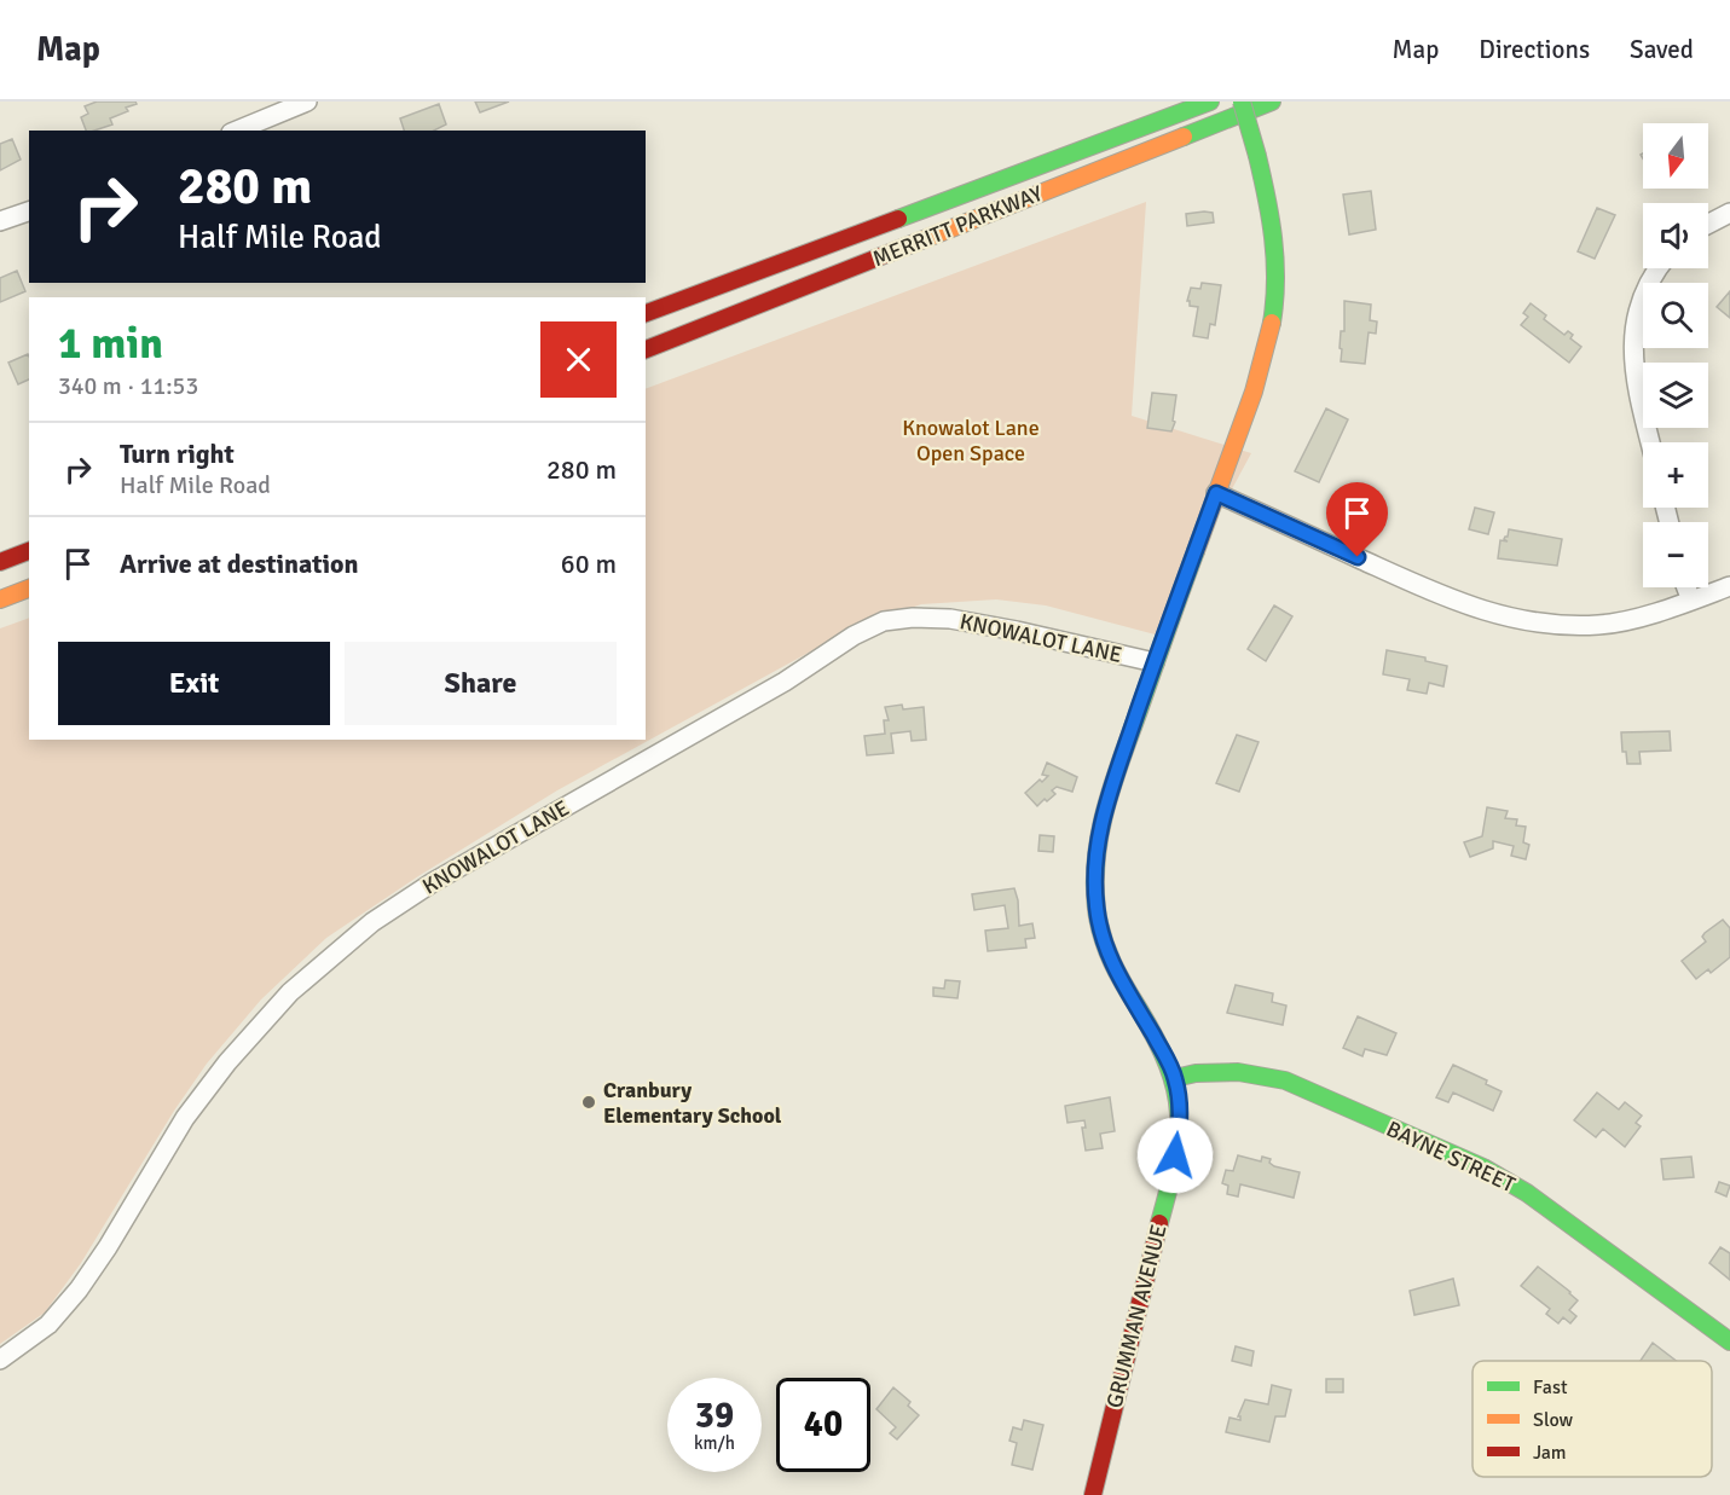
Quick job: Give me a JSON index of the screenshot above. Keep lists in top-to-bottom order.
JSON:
{
  "streets": {
    "main road": ["MERRITT PARKWAY", "BAYNE STREET", "GRUMMAN AVENUE"],
    "street": ["KNOWALOT LANE"]
  },
  "crossings": [
    ["KNOWALOT LANE", "GRUMMAN AVENUE"],
    ["BAYNE STREET", "GRUMMAN AVENUE"]
  ],
  "parks": ["Knowalot Lane Open Space"],
  "places": ["Cranbury Elementary School"],
  "legend": ["Fast", "Slow", "Jam"],
  "north": "bottom",
  "page": {
    "header": "Map",
    "nav": ["Map", "Directions", "Saved"],
    "map_buttons": ["+", "−"],
    "turn": ["280 m", "Half Mile Road"],
    "heading": ["1 min", "340 m · 11:53"],
    "list": [
      {
        "name": "Turn right",
        "note": "Half Mile Road",
        "value": "280 m"
      },
      {
        "name": "Arrive at destination",
        "value": "60 m"
      }
    ],
    "buttons": ["Exit", "Share"],
    "speed": "39 km/h",
    "limit": "40"
  }
}
